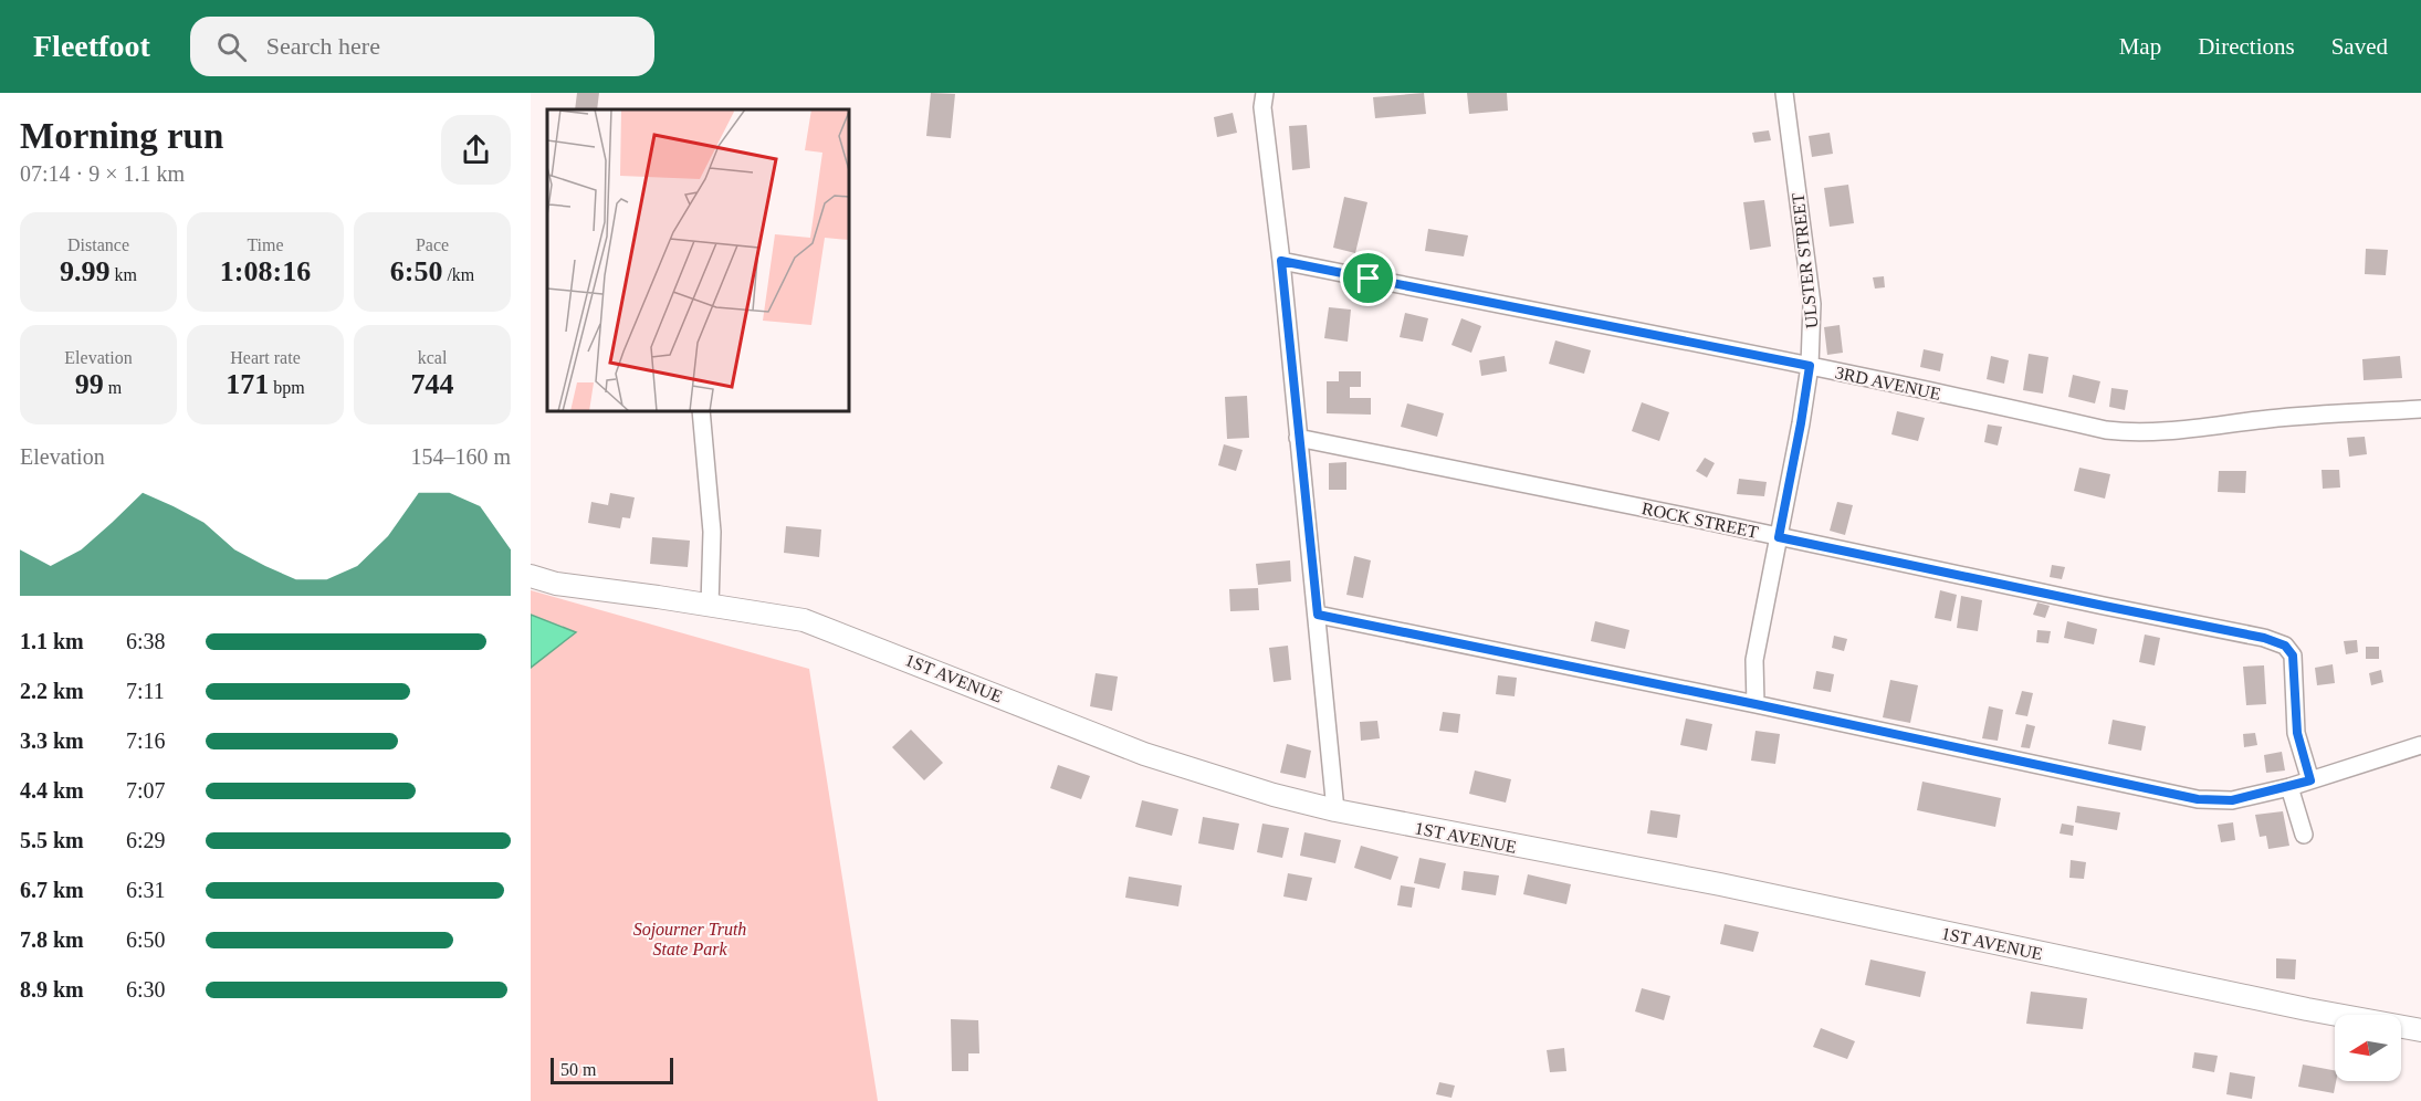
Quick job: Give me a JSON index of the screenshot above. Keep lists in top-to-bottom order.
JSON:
{
  "streets": {
    "street": [
      "ULSTER STREET",
      "3RD AVENUE",
      "ROCK STREET",
      "1ST AVENUE"
    ]
  },
  "crossings": [
    ["ULSTER STREET", "3RD AVENUE"],
    ["ULSTER STREET", "ROCK STREET"]
  ],
  "parks": ["Sojourner Truth State Park"],
  "scale_bar": "50 m",
  "north": "left",
  "page": {
    "header": "Fleetfoot",
    "search": "Search here",
    "nav": ["Map", "Directions", "Saved"],
    "heading": ["Morning run", "07:14 · 9 × 1.1 km"],
    "stats": [
      ["Distance", "9.99 km"],
      ["Time", "1:08:16"],
      ["Pace", "6:50 /km"],
      ["Elevation", "99 m"],
      ["Heart rate", "171 bpm"],
      ["kcal", "744"]
    ],
    "chart": ["Elevation", "154–160 m"],
    "list": [
      {
        "name": "1.1 km",
        "note": "6:38"
      },
      {
        "name": "2.2 km",
        "note": "7:11"
      },
      {
        "name": "3.3 km",
        "note": "7:16"
      },
      {
        "name": "4.4 km",
        "note": "7:07"
      },
      {
        "name": "5.5 km",
        "note": "6:29"
      },
      {
        "name": "6.7 km",
        "note": "6:31"
      },
      {
        "name": "7.8 km",
        "note": "6:50"
      },
      {
        "name": "8.9 km",
        "note": "6:30"
      }
    ],
    "scale": "50 m"
  }
}
